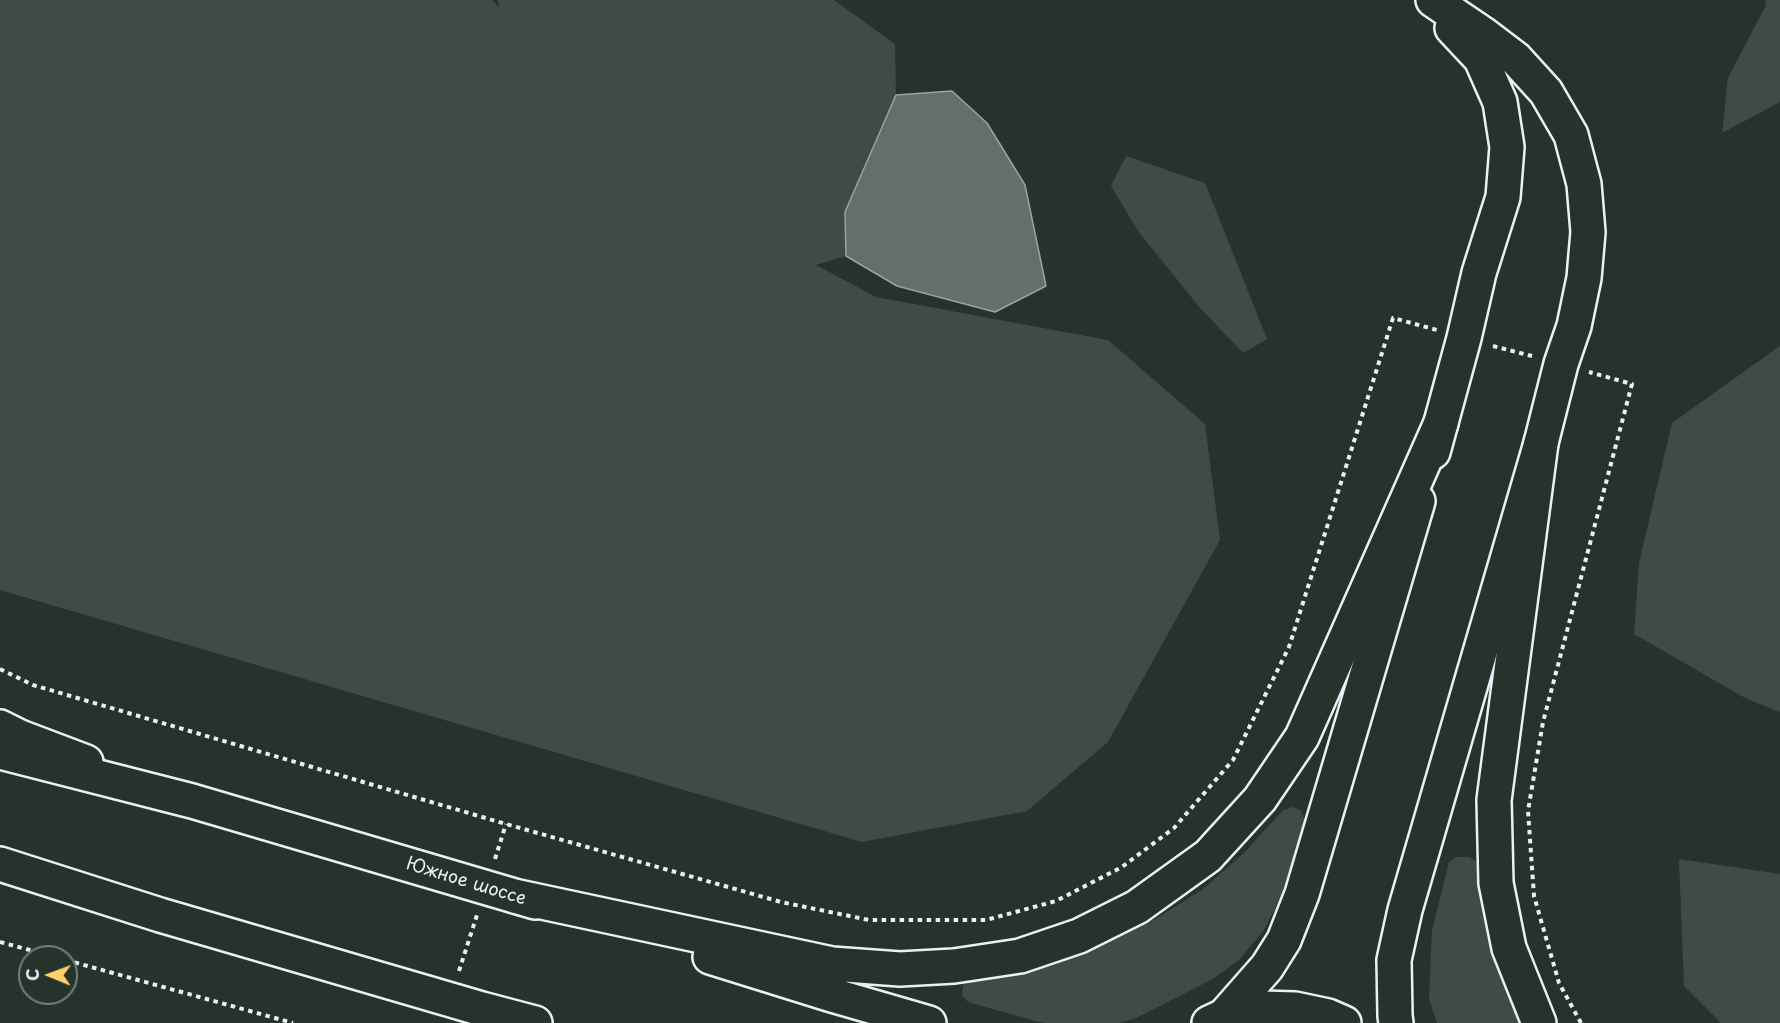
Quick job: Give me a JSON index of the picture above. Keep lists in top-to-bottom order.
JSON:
{
  "streets": {
    "main road": ["Южное шоссе"]
  },
  "north": "left"
}
